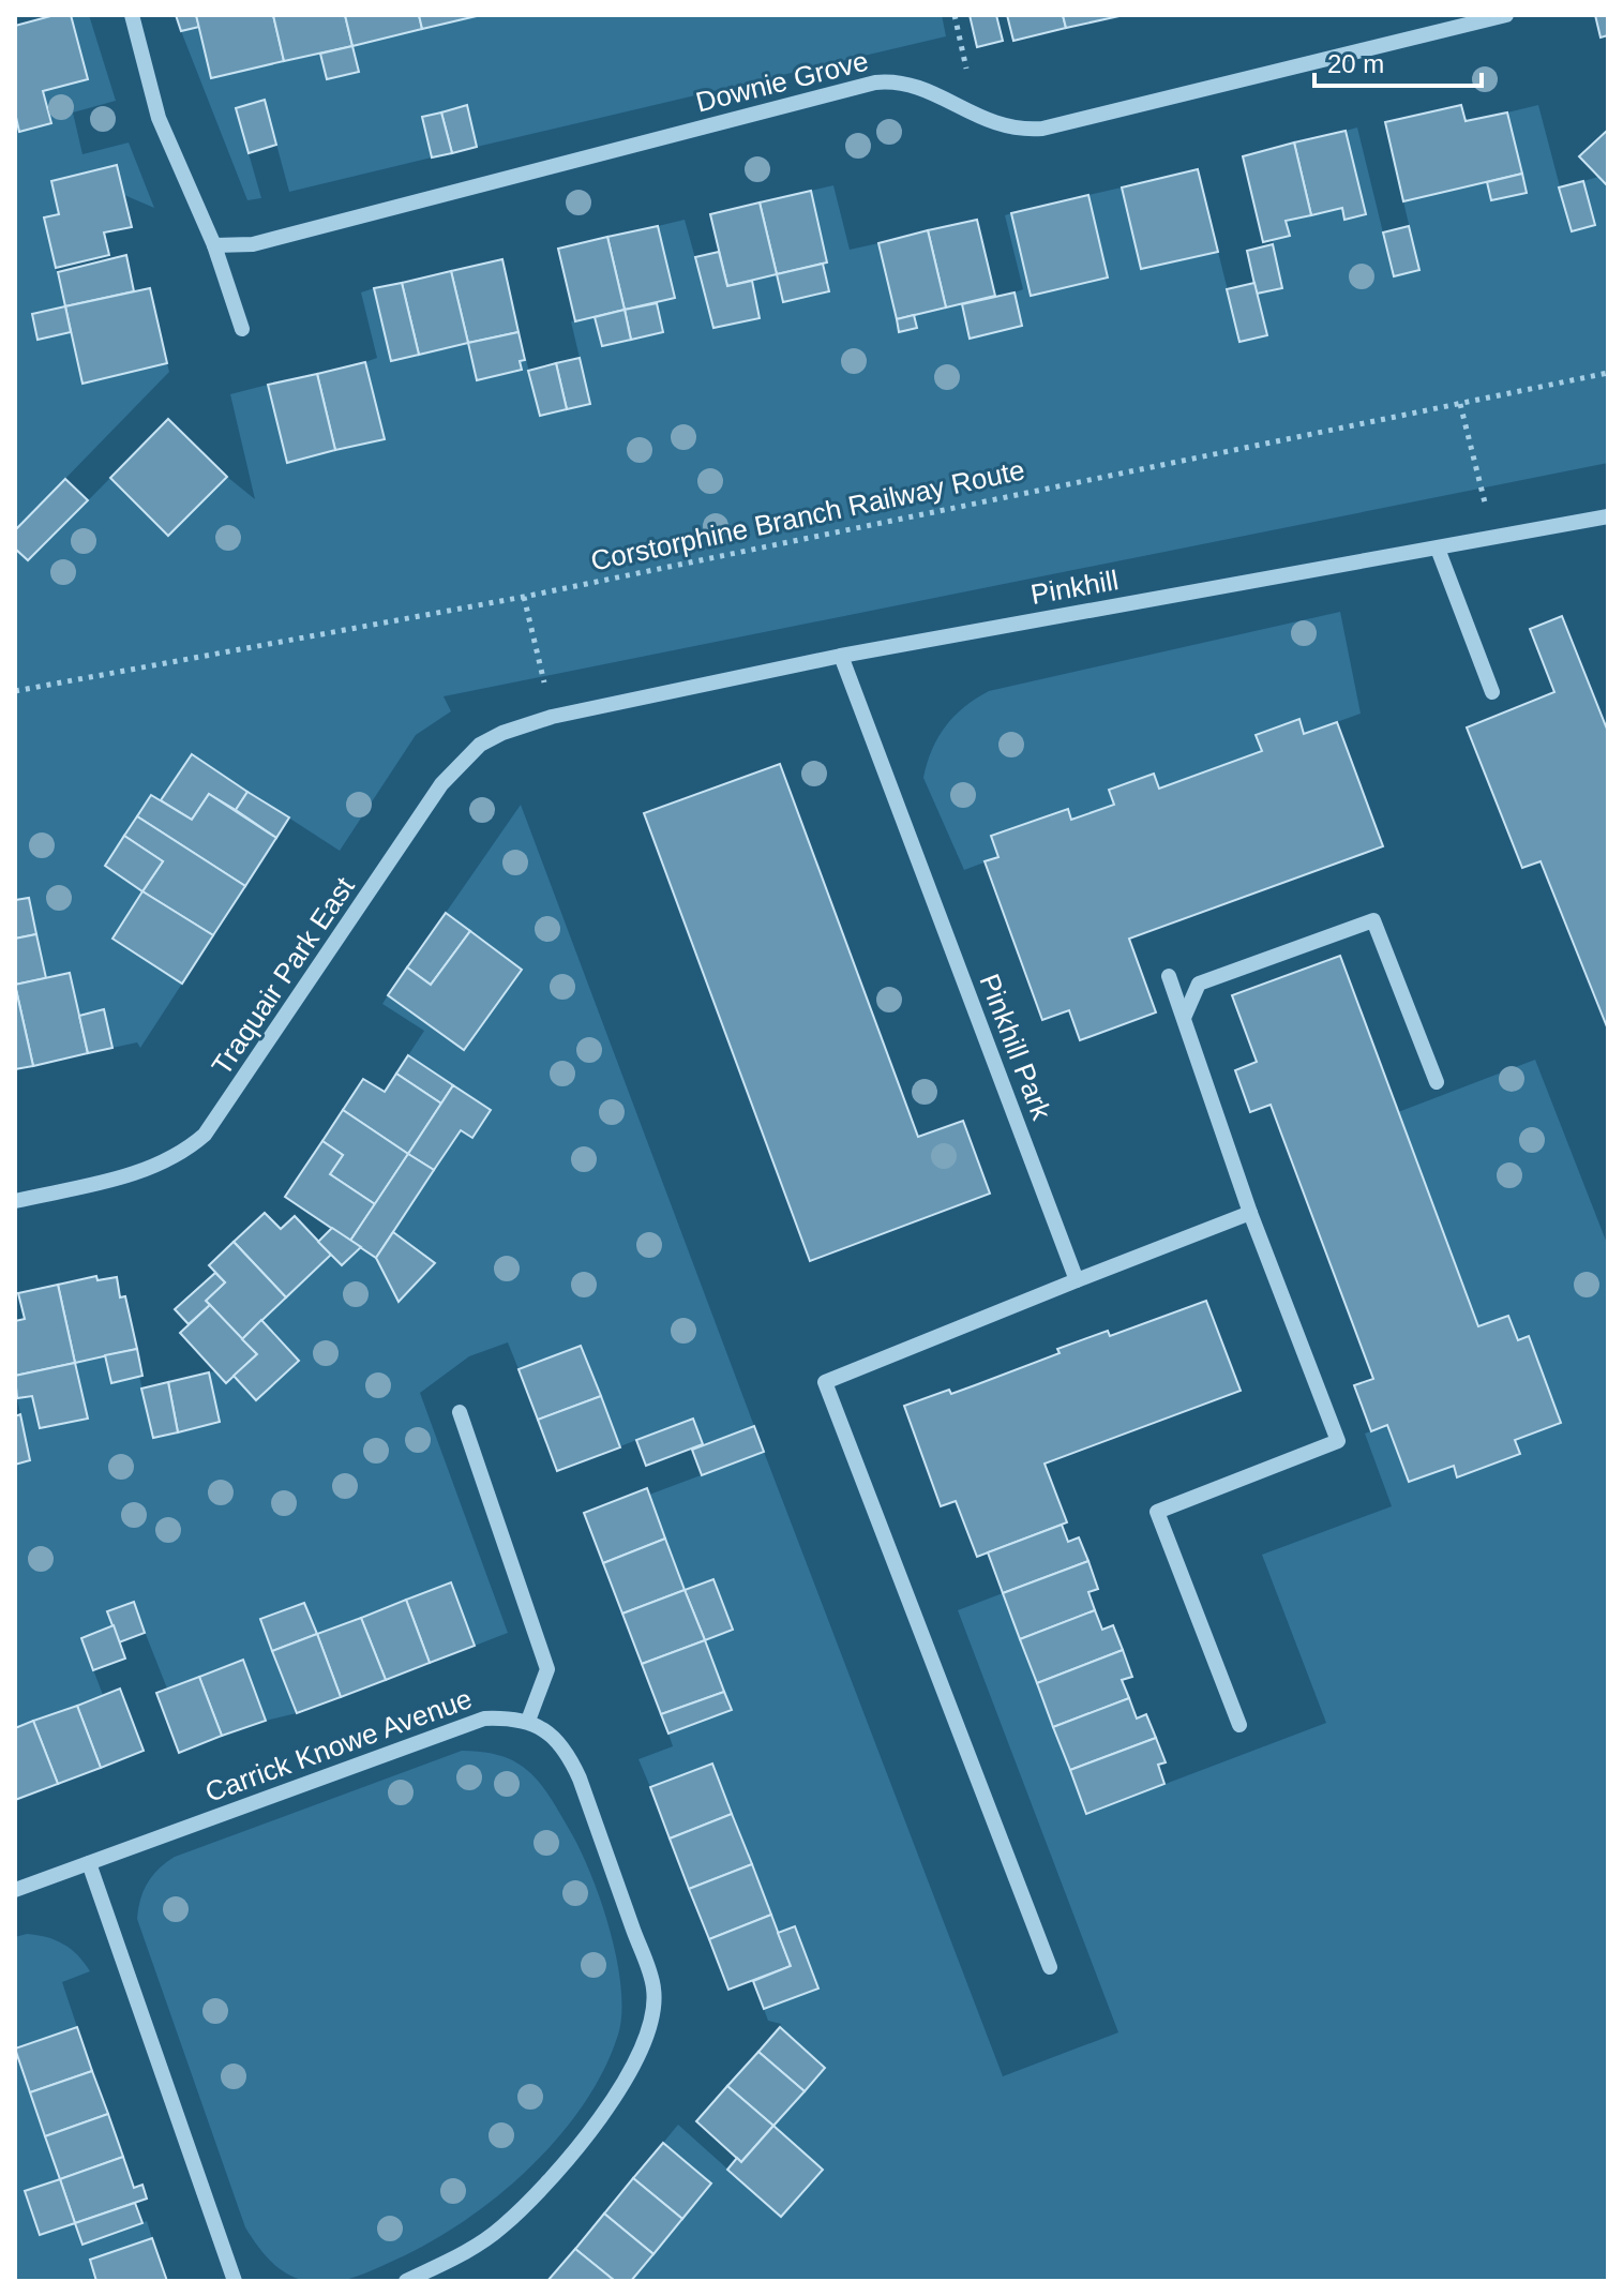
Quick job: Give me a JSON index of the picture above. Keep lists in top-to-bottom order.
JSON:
{
  "streets": {
    "street": [
      "Downie Grove",
      "Pinkhill",
      "Traquair Park East",
      "Pinkhill Park",
      "Carrick Knowe Avenue"
    ],
    "path": ["Corstorphine Branch Railway Route"]
  },
  "crossings": [
    ["Pinkhill", "Traquair Park East"],
    ["Pinkhill", "Pinkhill Park"]
  ],
  "scale_bar": "20 m"
}
